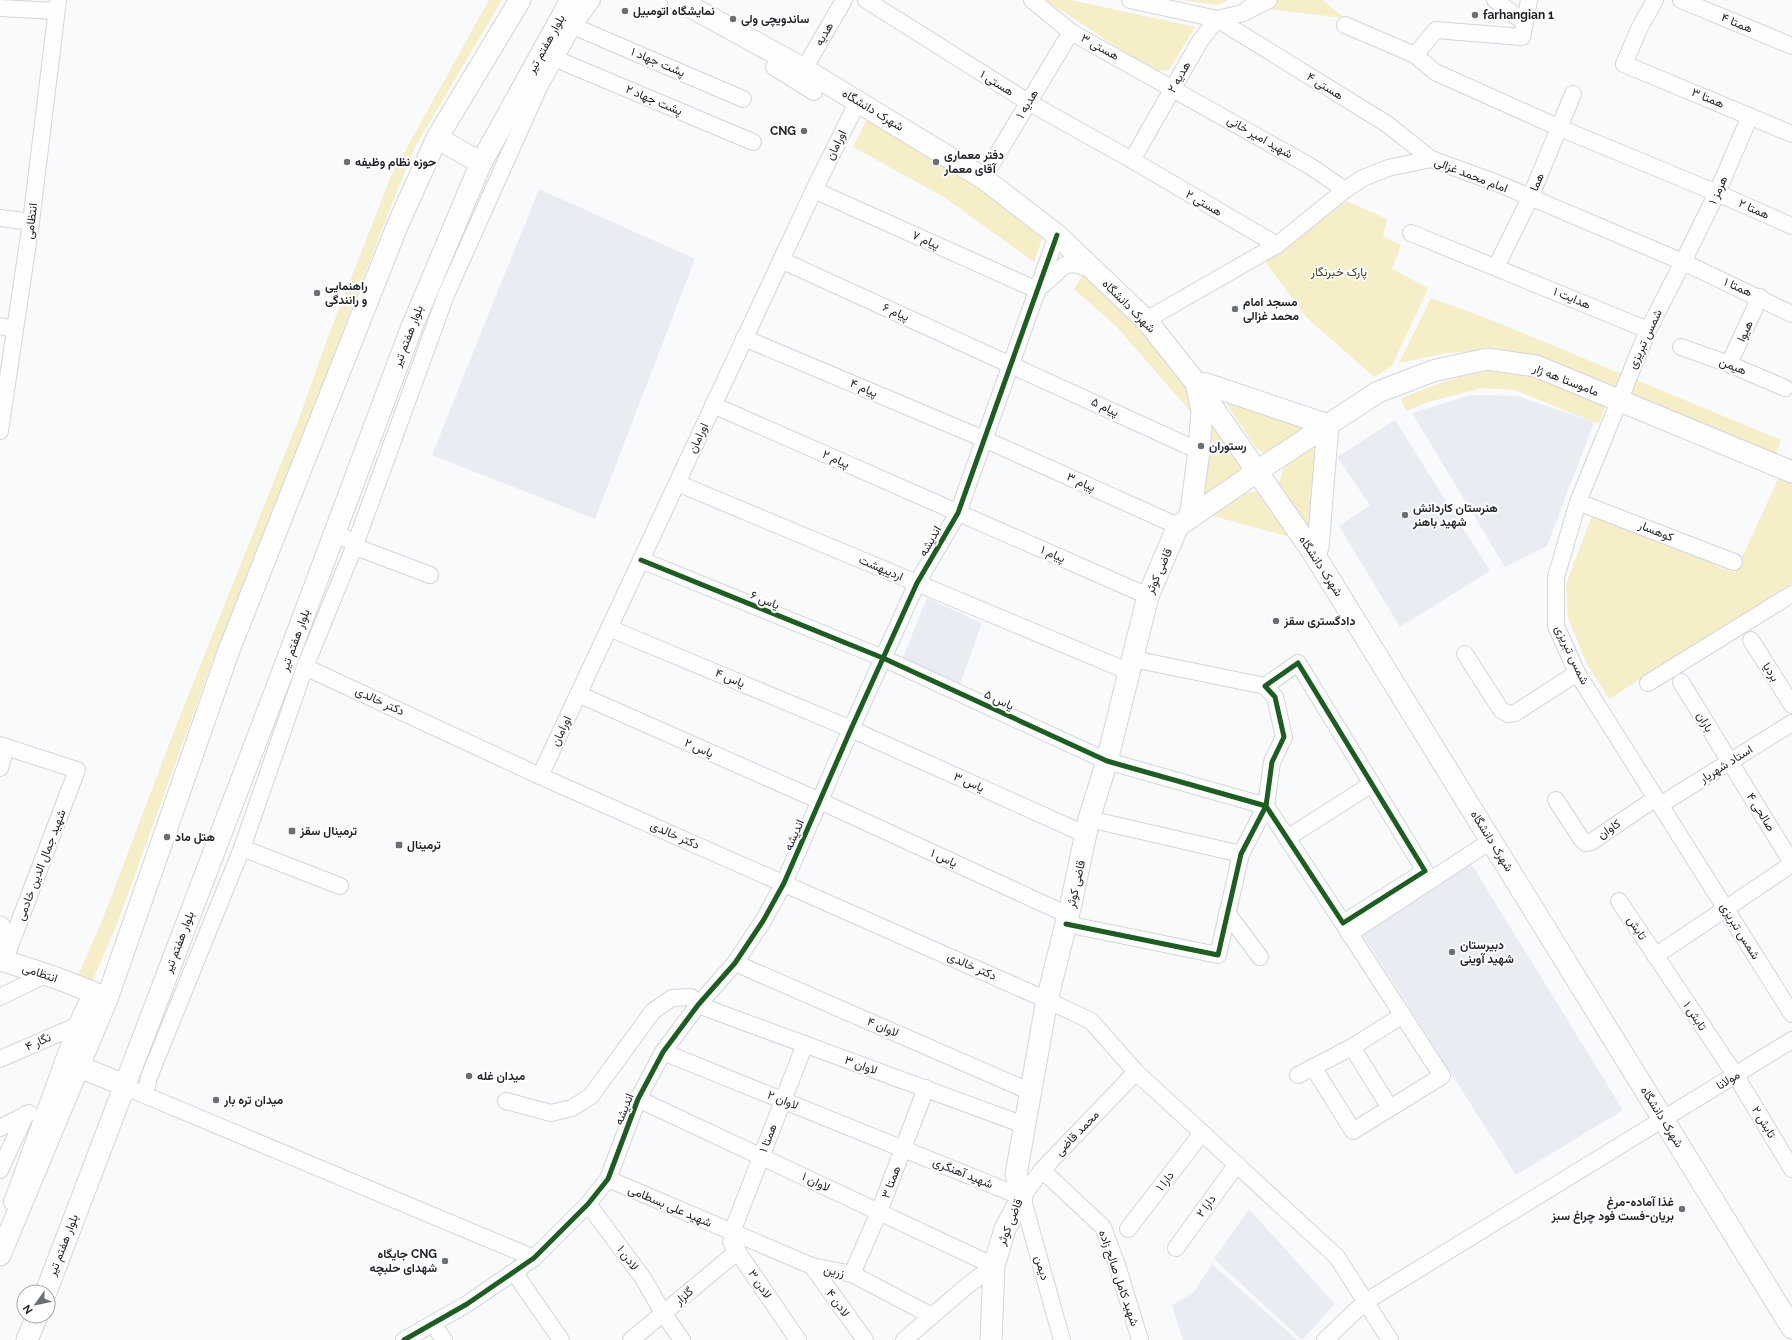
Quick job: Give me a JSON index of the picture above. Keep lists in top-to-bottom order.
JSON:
{
  "streets": {
    "main road": [
      "بلوار هفتم تیر",
      "شهرک دانشگاه",
      "انتظامی",
      "ماموستا هه ژار",
      "قاضی کوثر"
    ],
    "street": [
      "همتا ۴",
      "هدیه",
      "هستی ۳",
      "پشت جهاد ۱",
      "هدیه ۲",
      "هستی ۱",
      "هستی ۴",
      "همتا ۳",
      "پشت جهاد ۲",
      "هدیه ۱",
      "شهید امیر خانی",
      "اورامان",
      "امام محمد غزالی",
      "هما",
      "هرمز ۱",
      "هستی ۲",
      "همتا ۲",
      "پیام ۷",
      "همتا ۱",
      "هدایت ۱",
      "پیام ۶",
      "هیوا",
      "شمس تبریزی",
      "هیمن",
      "پیام ۴",
      "پیام ۵",
      "پیام ۲",
      "پیام ۳",
      "کوهسار",
      "اندیشه",
      "پیام ۱",
      "اردیبهشت",
      "یاس ۶",
      "بردیا",
      "یاس ۴",
      "یاس ۵",
      "دکتر خالدی",
      "باران",
      "یاس ۲",
      "استاد شهریار",
      "یاس ۳",
      "صالحی ۴",
      "کاوان",
      "یاس ۱",
      "شهید جمال الدین خادمی",
      "تابش",
      "تابش ۱",
      "لاوان ۴",
      "نگار ۴",
      "لاوان ۳",
      "مولانا",
      "لاوان ۲",
      "تابش ۲",
      "محمد قاضی",
      "شهید آهنگری",
      "دارا ۱",
      "لاوان ۱",
      "شهید علی بسطامی",
      "دارا ۲",
      "لادن ۱",
      "دیمن",
      "زرین",
      "شهید کامل صالح زاده",
      "لادن ۳",
      "گلزار",
      "لادن ۴"
    ]
  },
  "crossings": [
    ["هدیه", "شهرک دانشگاه"],
    ["هستی ۳", "هدیه ۲"],
    ["هستی ۳", "هدیه ۱"],
    ["هستی ۳", "شهید امیر خانی"],
    ["هدیه ۲", "هستی ۱"],
    ["هدیه ۲", "هستی ۴"],
    ["هدیه ۲", "شهید امیر خانی"],
    ["هدیه ۲", "هستی ۲"],
    ["هستی ۱", "هدیه ۱"],
    ["هستی ۱", "هستی ۲"],
    ["هستی ۴", "امام محمد غزالی"],
    ["همتا ۳", "هرمز ۱"],
    ["همتا ۳", "لاوان ۳"],
    ["همتا ۳", "لاوان ۲"],
    ["همتا ۳", "شهید آهنگری"],
    ["همتا ۳", "لاوان ۱"],
    ["همتا ۳", "زرین"],
    ["هدیه ۱", "شهرک دانشگاه"],
    ["شهرک دانشگاه", "اورامان"],
    ["شهرک دانشگاه", "امام محمد غزالی"],
    ["شهرک دانشگاه", "ماموستا هه ژار"],
    ["شهرک دانشگاه", "اندیشه"],
    ["شهرک دانشگاه", "قاضی کوثر"],
    ["شهرک دانشگاه", "مولانا"],
    ["شهید امیر خانی", "امام محمد غزالی"],
    ["اورامان", "پیام ۷"],
    ["اورامان", "پیام ۶"],
    ["اورامان", "پیام ۴"],
    ["اورامان", "پیام ۲"],
    ["اورامان", "اردیبهشت"],
    ["اورامان", "یاس ۶"],
    ["اورامان", "یاس ۴"],
    ["اورامان", "دکتر خالدی"],
    ["اورامان", "یاس ۲"],
    ["امام محمد غزالی", "هما"],
    ["امام محمد غزالی", "هرمز ۱"],
    ["امام محمد غزالی", "هستی ۲"],
    ["امام محمد غزالی", "همتا ۱"],
    ["امام محمد غزالی", "شمس تبریزی"],
    ["هما", "همتا ۲"],
    ["هما", "هدایت ۱"],
    ["هرمز ۱", "همتا ۲"],
    ["هرمز ۱", "همتا ۱"],
    ["هرمز ۱", "شمس تبریزی"],
    ["انتظامی", "شهید جمال الدین خادمی"],
    ["پیام ۷", "اندیشه"],
    ["همتا ۱", "هیوا"],
    ["همتا ۱", "شمس تبریزی"],
    ["همتا ۱", "لاوان ۳"],
    ["همتا ۱", "لاوان ۲"],
    ["همتا ۱", "لاوان ۱"],
    ["همتا ۱", "شهید علی بسطامی"],
    ["همتا ۱", "زرین"],
    ["همتا ۱", "لادن ۳"],
    ["هدایت ۱", "شمس تبریزی"],
    ["پیام ۶", "پیام ۵"],
    ["پیام ۶", "اندیشه"],
    ["هیوا", "هیمن"],
    ["شمس تبریزی", "ماموستا هه ژار"],
    ["شمس تبریزی", "کوهسار"],
    ["شمس تبریزی", "استاد شهریار"],
    ["شمس تبریزی", "کاوان"],
    ["پیام ۴", "پیام ۳"],
    ["پیام ۴", "اندیشه"],
    ["پیام ۵", "اندیشه"],
    ["پیام ۵", "قاضی کوثر"],
    ["پیام ۲", "اندیشه"],
    ["پیام ۲", "پیام ۱"],
    ["پیام ۳", "اندیشه"],
    ["پیام ۳", "قاضی کوثر"],
    ["اندیشه", "پیام ۱"],
    ["اندیشه", "اردیبهشت"],
    ["اندیشه", "یاس ۶"],
    ["اندیشه", "یاس ۴"],
    ["اندیشه", "یاس ۵"],
    ["اندیشه", "دکتر خالدی"],
    ["اندیشه", "یاس ۲"],
    ["اندیشه", "یاس ۳"],
    ["اندیشه", "یاس ۱"],
    ["اندیشه", "لاوان ۴"],
    ["اندیشه", "لاوان ۳"],
    ["اندیشه", "لاوان ۲"],
    ["اندیشه", "لاوان ۱"],
    ["اندیشه", "شهید علی بسطامی"],
    ["اندیشه", "لادن ۱"],
    ["پیام ۱", "قاضی کوثر"],
    ["اردیبهشت", "قاضی کوثر"],
    ["قاضی کوثر", "یاس ۵"],
    ["قاضی کوثر", "دکتر خالدی"],
    ["قاضی کوثر", "یاس ۳"],
    ["قاضی کوثر", "یاس ۱"],
    ["قاضی کوثر", "لاوان ۴"],
    ["قاضی کوثر", "لاوان ۳"],
    ["قاضی کوثر", "محمد قاضی"],
    ["قاضی کوثر", "شهید آهنگری"],
    ["قاضی کوثر", "لاوان ۱"],
    ["قاضی کوثر", "دیمن"],
    ["یاس ۶", "یاس ۵"],
    ["یاس ۴", "یاس ۳"],
    ["دکتر خالدی", "مولانا"],
    ["دکتر خالدی", "محمد قاضی"],
    ["دکتر خالدی", "دارا ۱"],
    ["دکتر خالدی", "دارا ۲"],
    ["باران", "استاد شهریار"],
    ["باران", "صالحی ۴"],
    ["یاس ۲", "یاس ۱"],
    ["استاد شهریار", "صالحی ۴"],
    ["استاد شهریار", "کاوان"],
    ["تابش", "تابش ۱"],
    ["تابش ۱", "مولانا"],
    ["تابش ۱", "تابش ۲"],
    ["مولانا", "تابش ۲"],
    ["لاوان ۲", "شهید آهنگری"],
    ["محمد قاضی", "شهید آهنگری"],
    ["محمد قاضی", "دیمن"],
    ["محمد قاضی", "شهید کامل صالح زاده"],
    ["شهید آهنگری", "دیمن"],
    ["شهید علی بسطامی", "زرین"],
    ["شهید علی بسطامی", "لادن ۳"],
    ["لادن ۱", "گلزار"],
    ["زرین", "لادن ۳"],
    ["زرین", "لادن ۴"],
    ["لادن ۳", "گلزار"]
  ],
  "parks": ["پارک خبرنگار"],
  "places": {
    "other": [
      "نمایشگاه اتومبیل",
      "farhangian 1",
      "ساندویچی ولی",
      "CNG",
      "حوزه نظام وظیفه",
      "دفتر معماری آقای معمار",
      "راهنمایی و رانندگی",
      "مسجد امام محمد غزالی",
      "رستوران",
      "هنرستان کاردانش شهید باهنر",
      "دادگستری سقز",
      "هتل ماد",
      "دبیرستان شهید آوینی",
      "میدان غله",
      "میدان تره بار",
      "غذا آماده-مرغ بریان-فست فود چراغ سبز",
      "جایگاه CNG شهدای حلبچه"
    ],
    "transit": ["ترمینال سقز", "ترمینال"]
  },
  "north": "bottom left"
}
